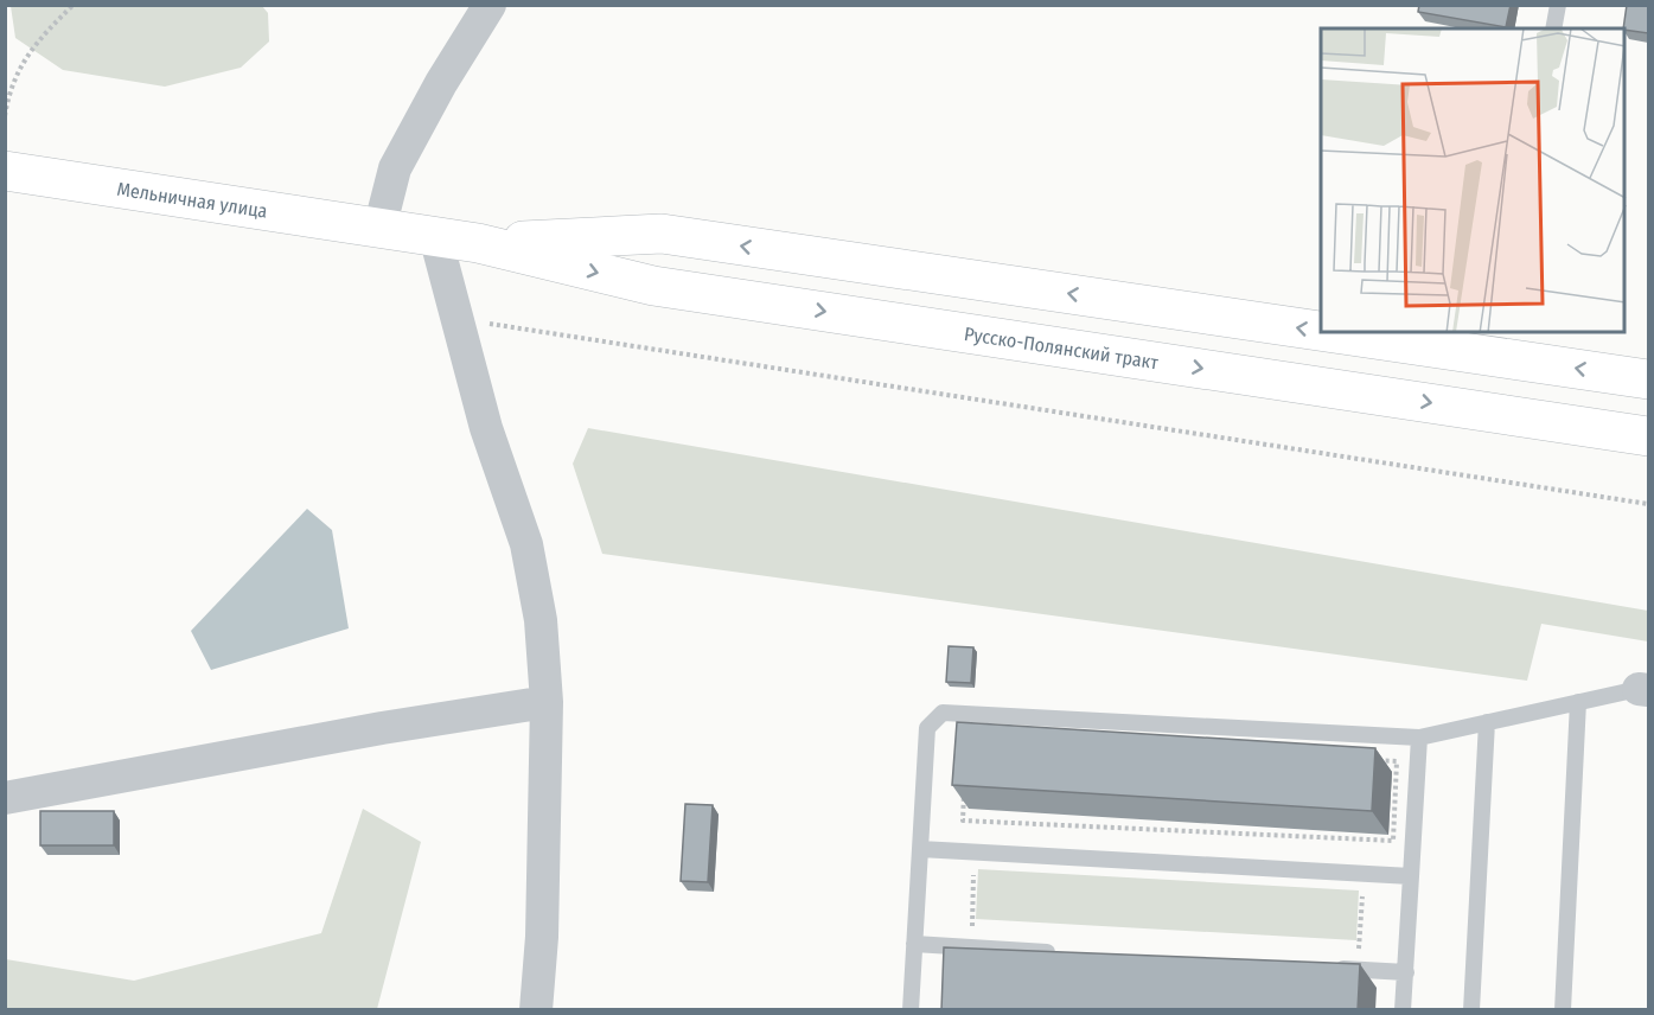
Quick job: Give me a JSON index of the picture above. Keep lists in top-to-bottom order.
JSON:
{
  "streets": {
    "main road": ["Мельничная улица", "Русско-Полянский тракт"]
  },
  "crossings": [
    ["Мельничная улица", "Русско-Полянский тракт"]
  ]
}
